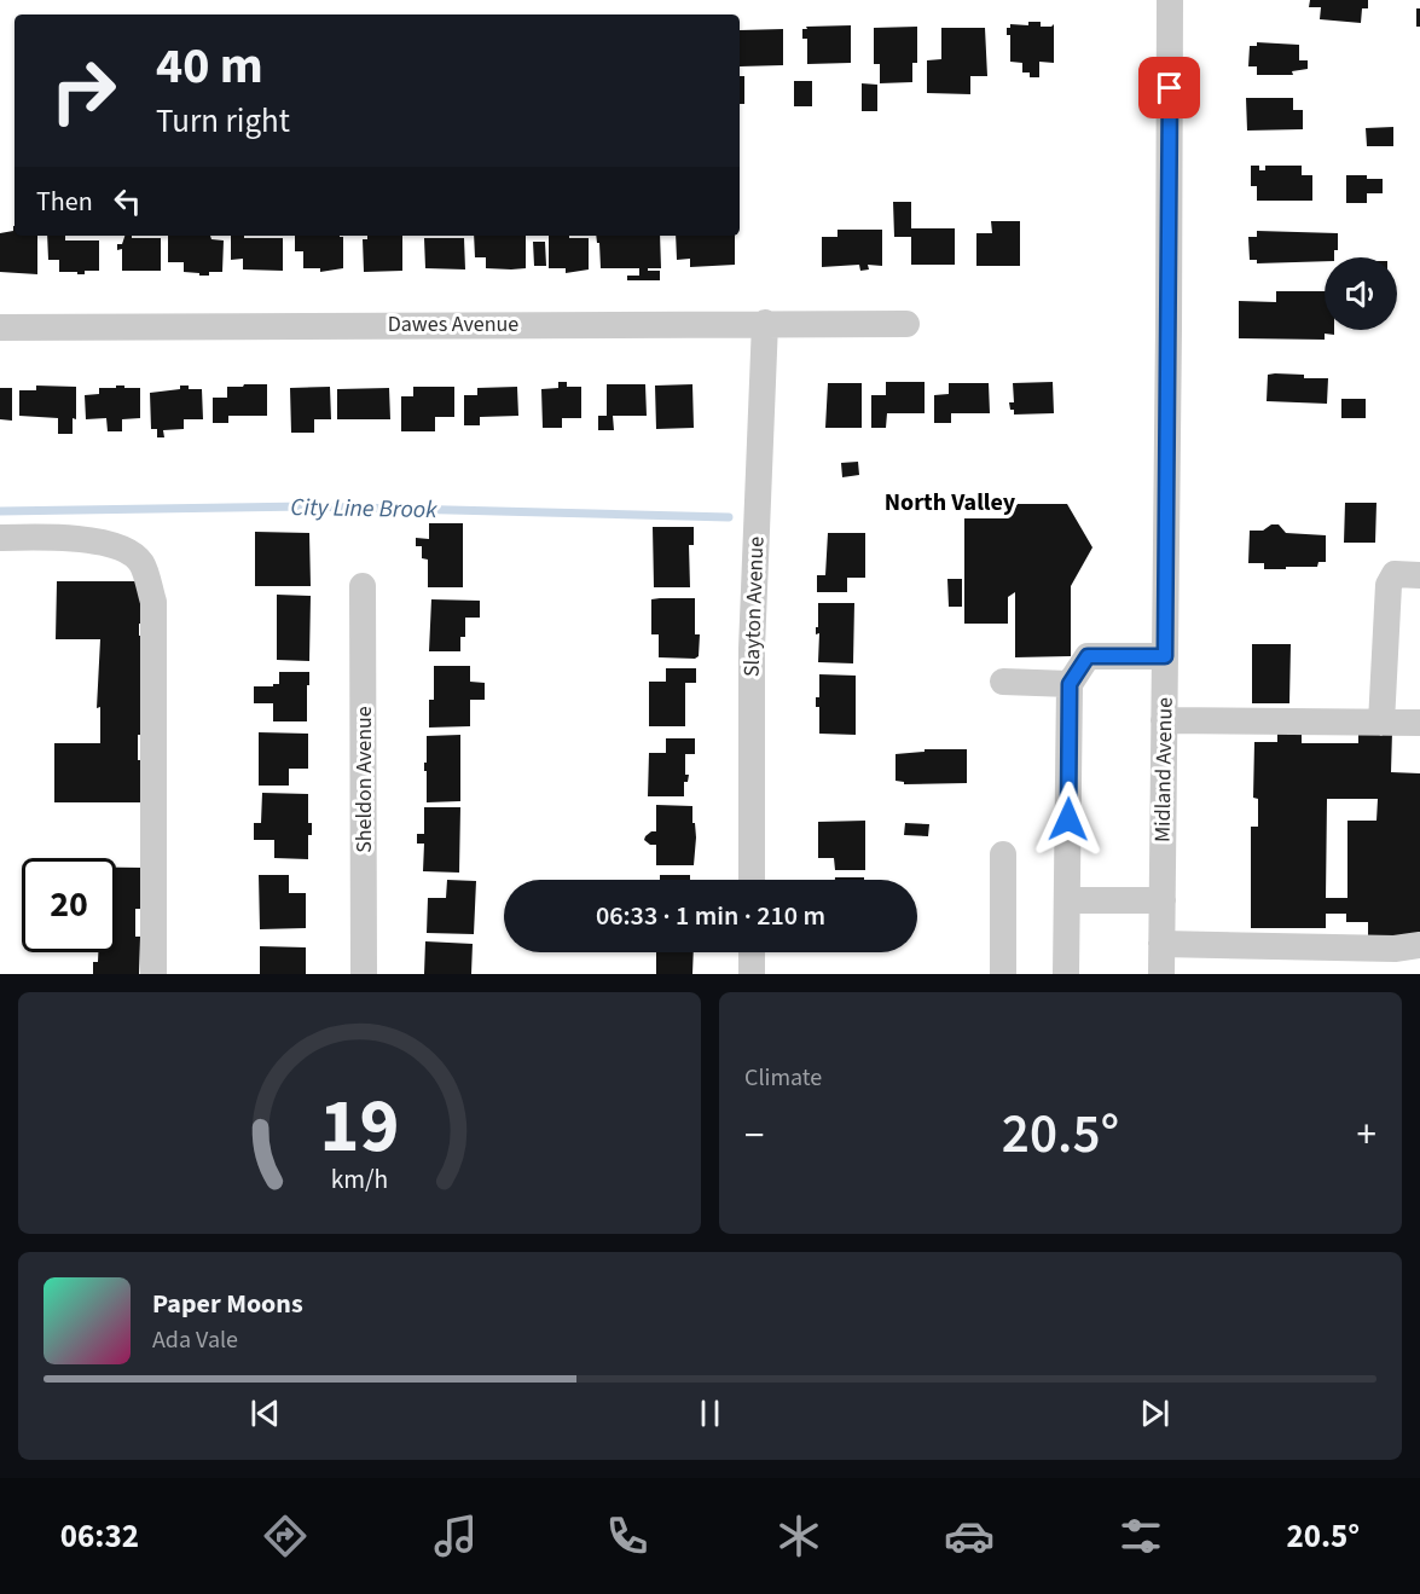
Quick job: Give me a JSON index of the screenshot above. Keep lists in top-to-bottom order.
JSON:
{
  "streets": {
    "street": [
      "Dawes Avenue",
      "Slayton Avenue",
      "Midland Avenue",
      "Sheldon Avenue"
    ]
  },
  "crossings": [
    ["Dawes Avenue", "Slayton Avenue"]
  ],
  "districts": ["North Valley"],
  "water": ["City Line Brook"],
  "page": {
    "turn": ["40 m", "Turn right"],
    "then": "Then",
    "limit": "20",
    "trip": "06:33 · 1 min · 210 m",
    "tile": "Climate",
    "heat": ["−", "20.5°", "+"],
    "song": ["Paper Moons", "Ada Vale"],
    "tabs": ["06:32", "20.5°"],
    "gauge": ["19", "km/h"]
  }
}
